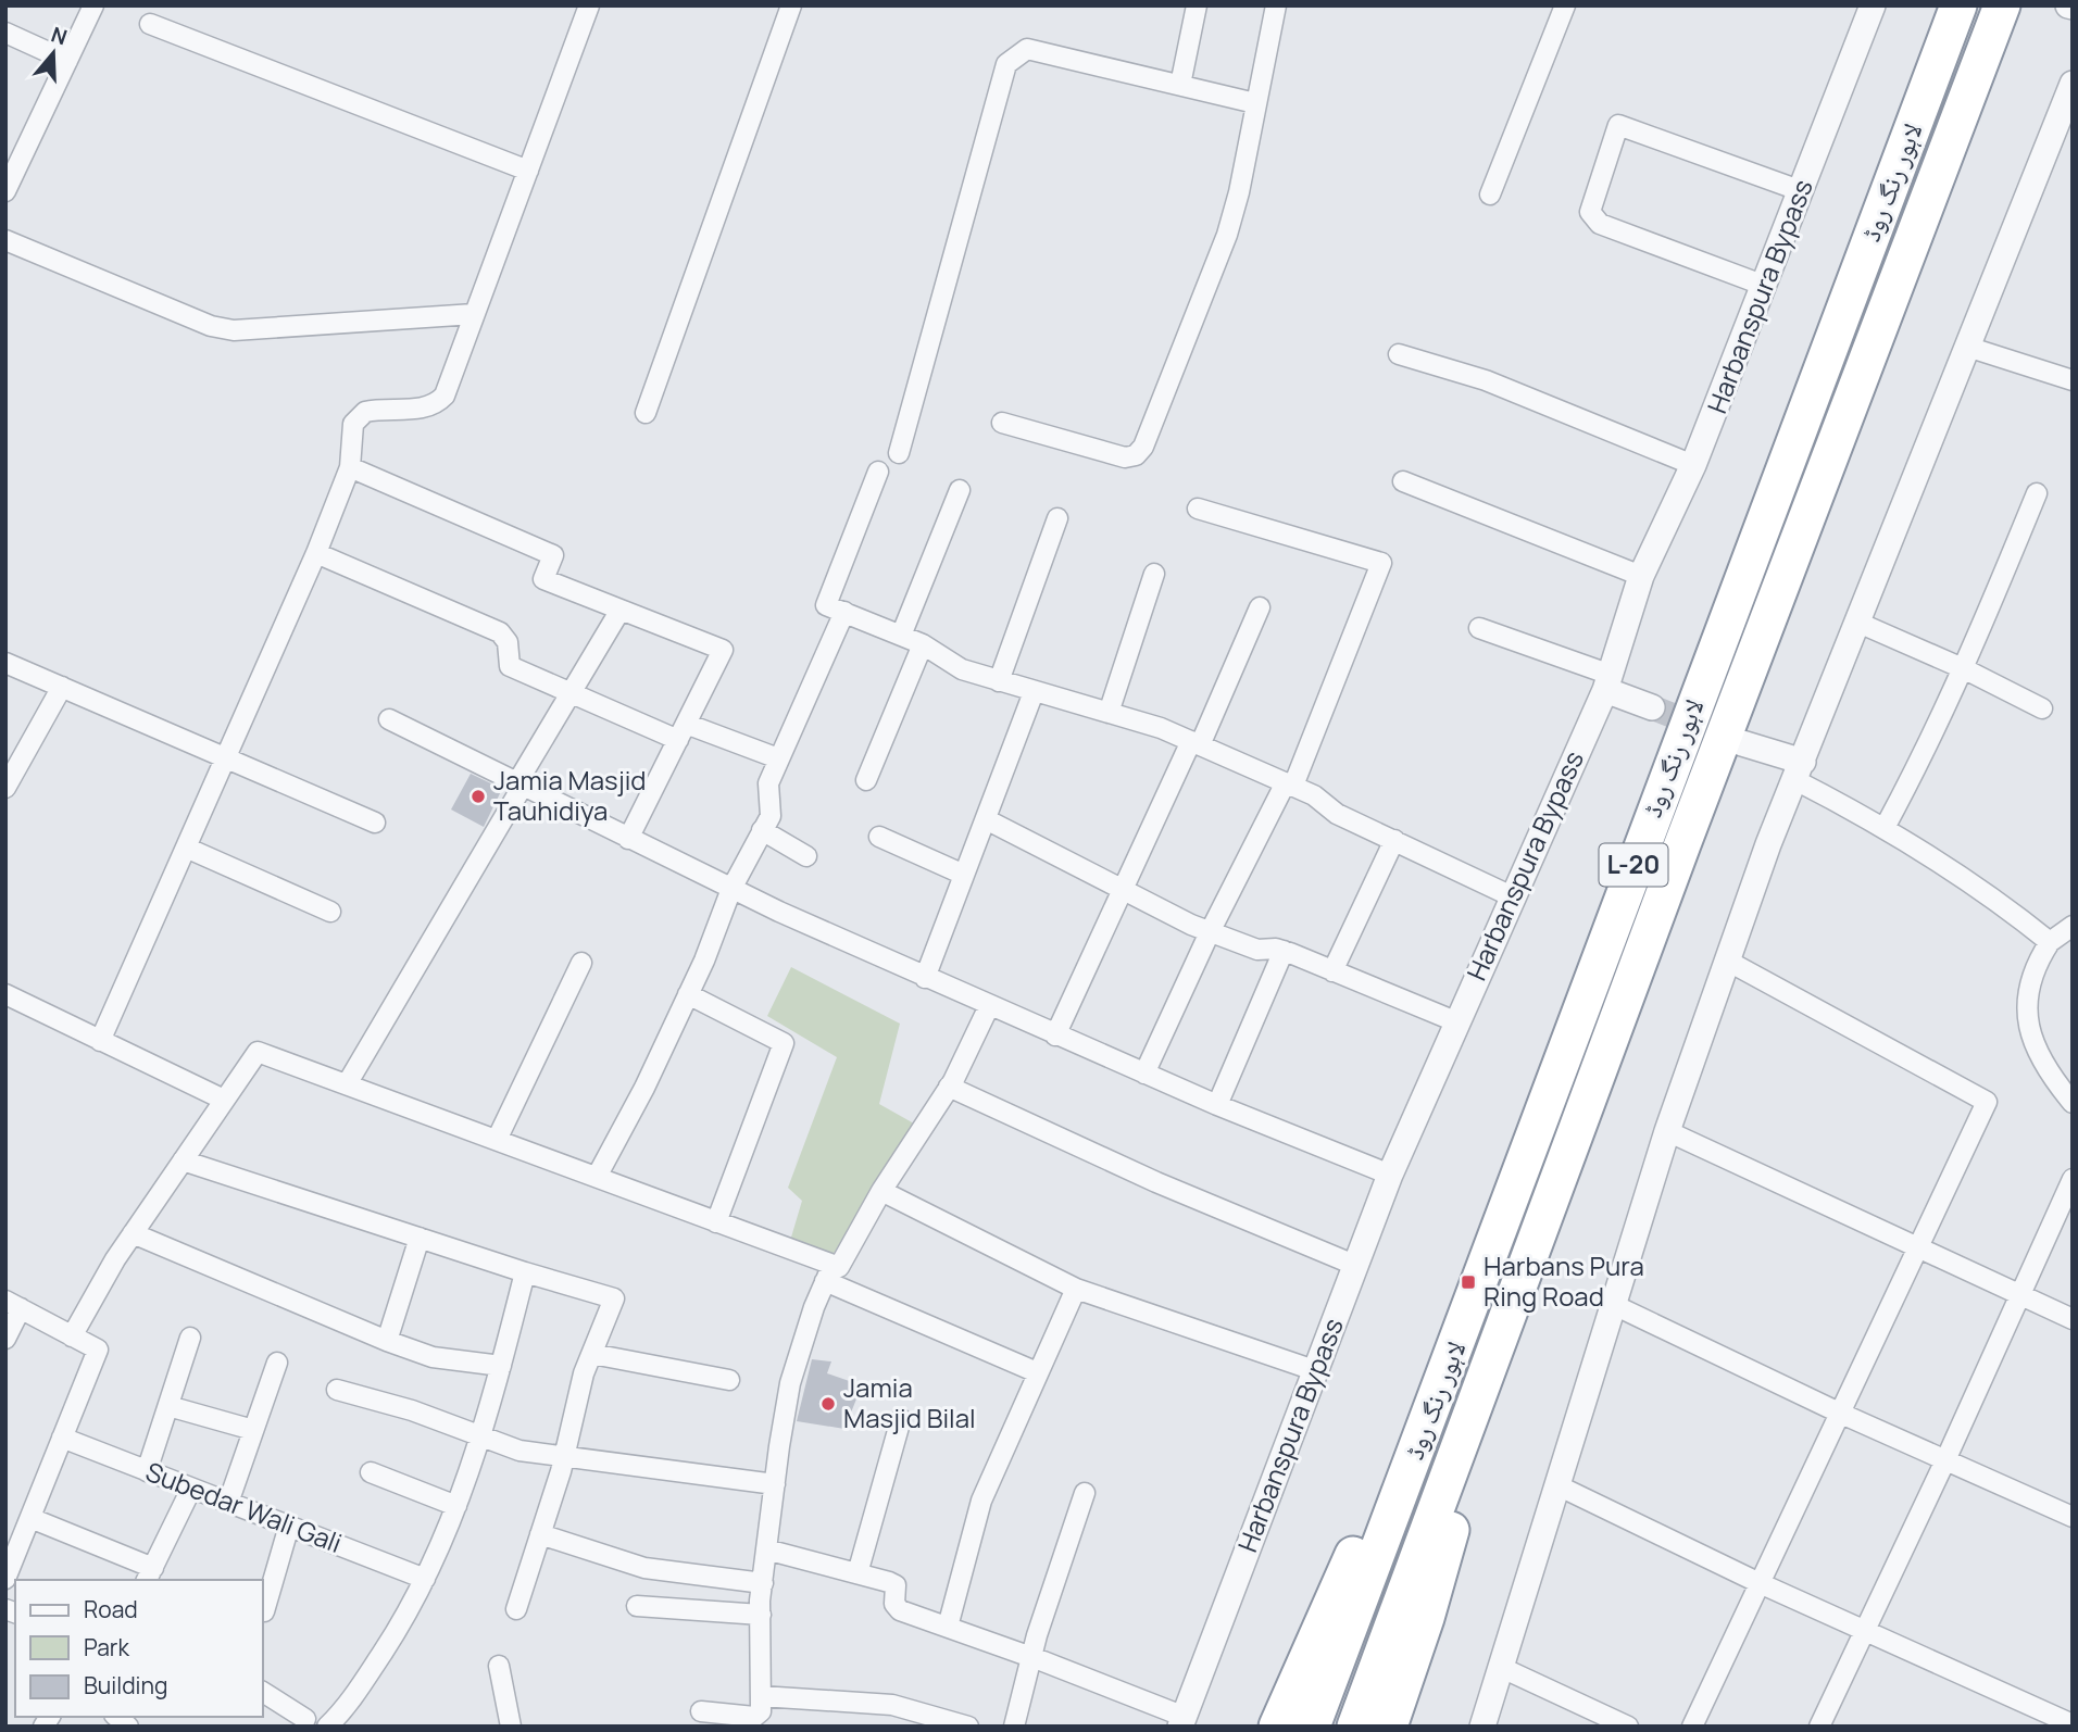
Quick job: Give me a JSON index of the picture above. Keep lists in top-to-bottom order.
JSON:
{
  "streets": {
    "highway": ["لاہور رنگ روڈ", "L-20"],
    "street": ["Harbanspura Bypass", "Subedar Wali Gali"]
  },
  "places": {
    "other": ["Jamia Masjid Tauhidiya", "Jamia Masjid Bilal"],
    "transit": ["Harbans Pura Ring Road"]
  },
  "legend": ["Road", "Park", "Building"],
  "north": "top"
}
